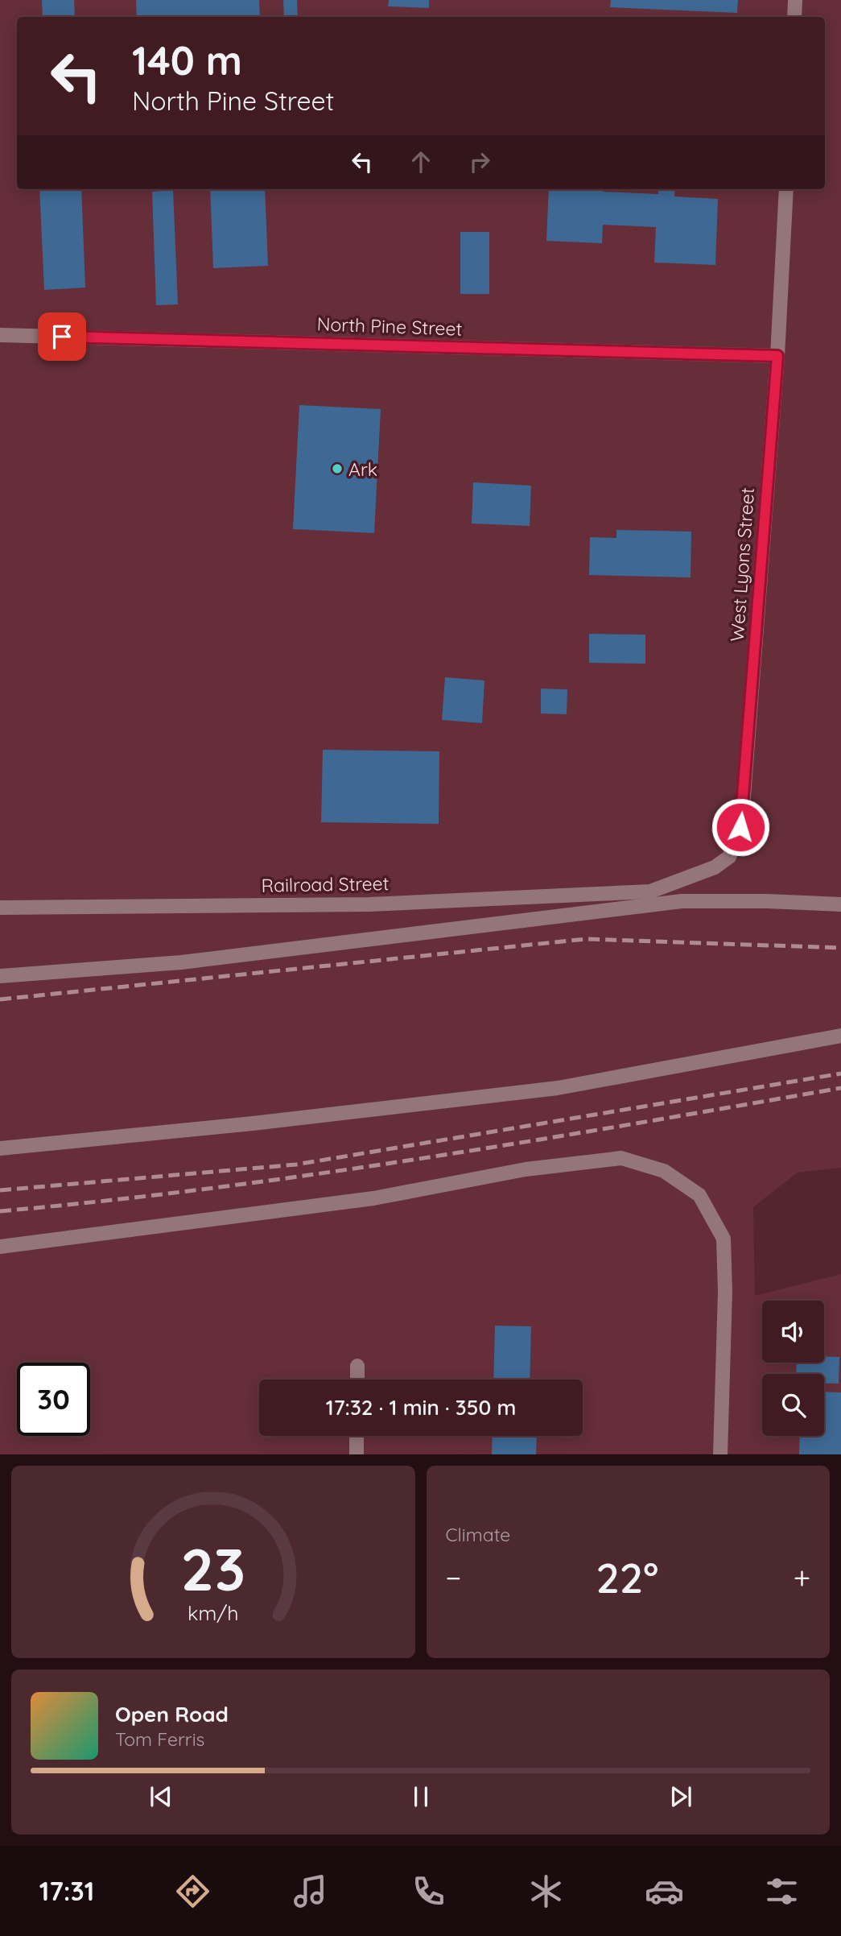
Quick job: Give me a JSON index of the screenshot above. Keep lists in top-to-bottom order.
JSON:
{
  "streets": {
    "street": ["North Pine Street", "West Lyons Street", "Railroad Street"]
  },
  "crossings": [
    ["North Pine Street", "West Lyons Street"],
    ["West Lyons Street", "Railroad Street"]
  ],
  "places": ["Ark"],
  "page": {
    "turn": ["140 m", "North Pine Street"],
    "limit": "30",
    "trip": "17:32 · 1 min · 350 m",
    "tile": "Climate",
    "heat": ["−", "22°", "+"],
    "song": ["Open Road", "Tom Ferris"],
    "tabs": "17:31",
    "gauge": ["23", "km/h"]
  }
}
